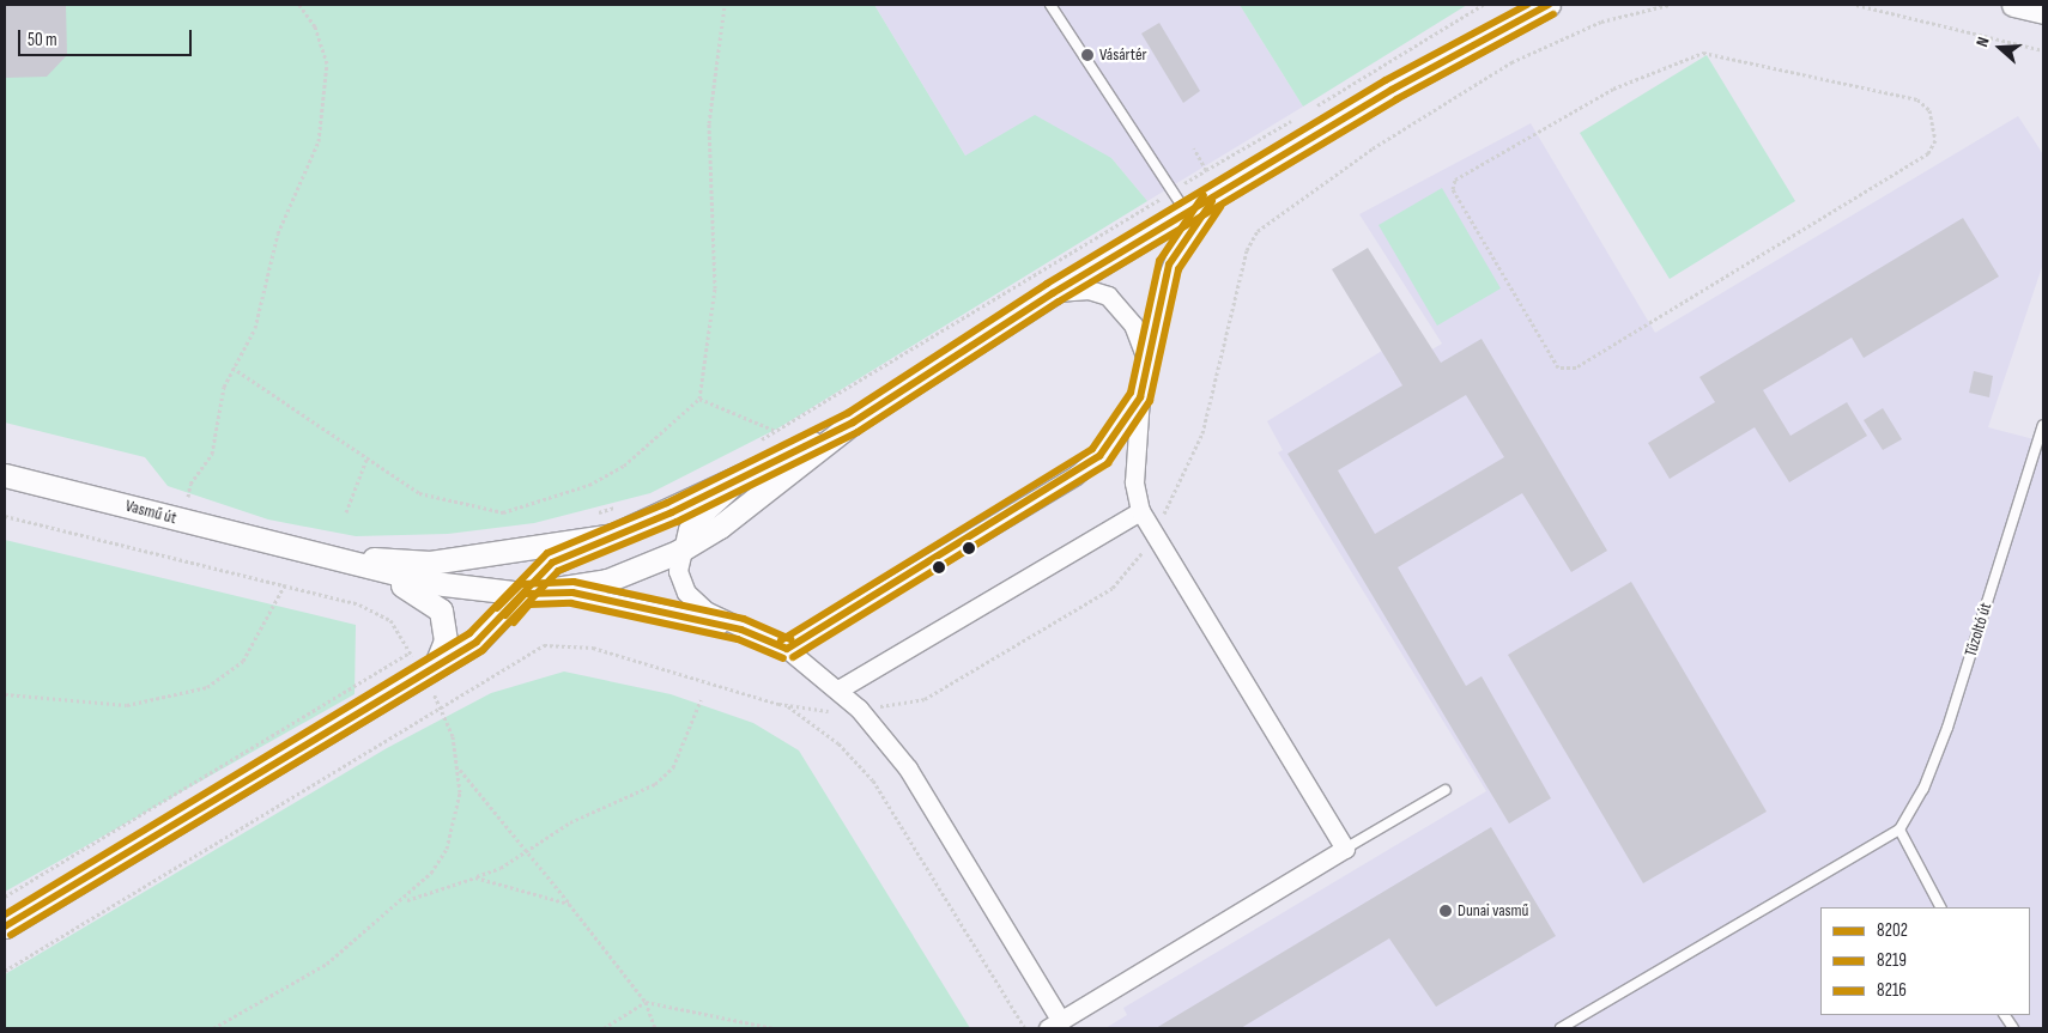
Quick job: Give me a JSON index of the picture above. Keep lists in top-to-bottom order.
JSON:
{
  "streets": {
    "street": ["Vasmű út"],
    "lane": ["Tűzoltó út"]
  },
  "places": ["Vásártér", "Dunai vasmű"],
  "lines": ["transit line 8202", "transit line 8216", "transit line 8219"],
  "legend": ["8202", "8219", "8216"],
  "scale_bar": "50 m",
  "north": "left"
}
